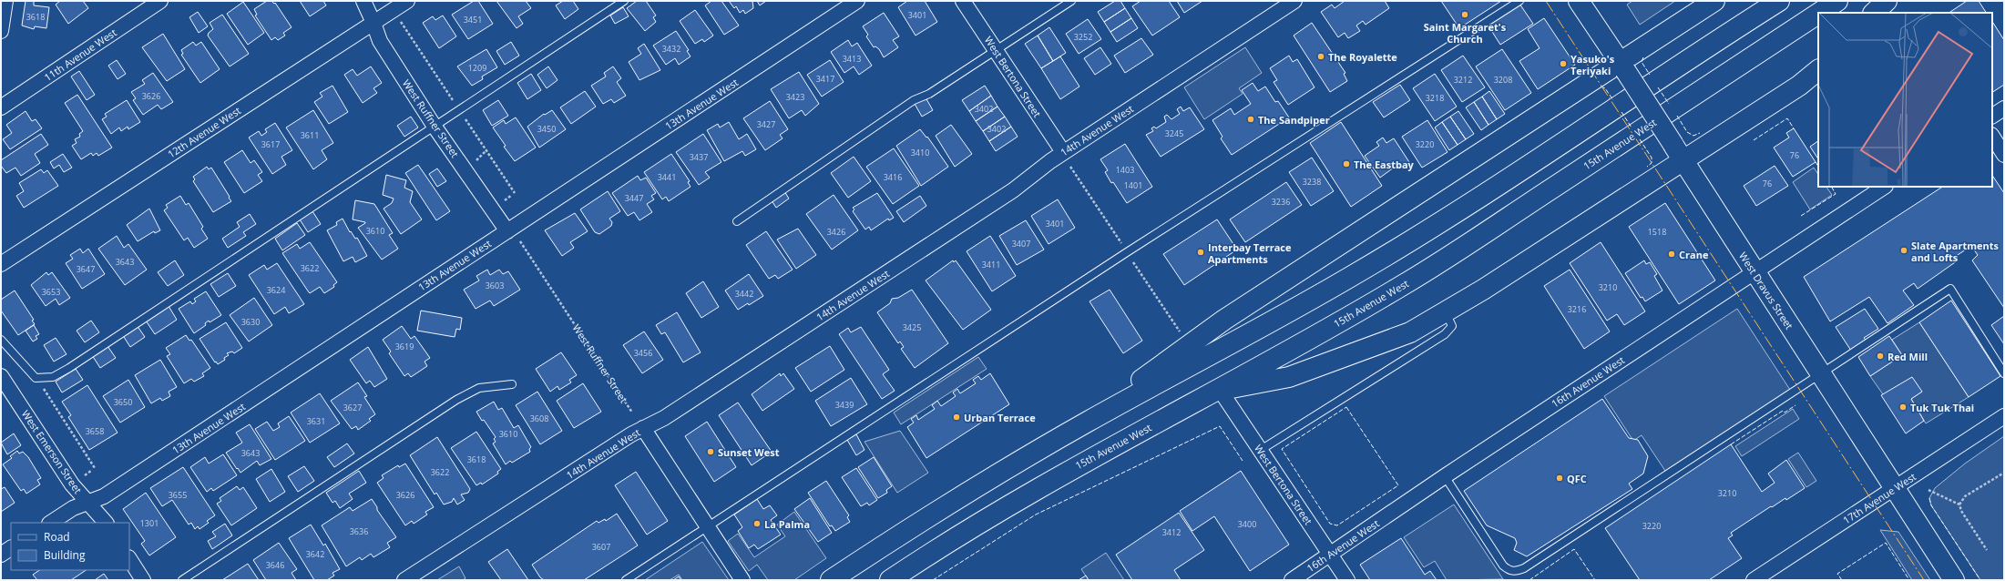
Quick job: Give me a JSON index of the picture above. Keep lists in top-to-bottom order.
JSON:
{
  "streets": {
    "main road": ["15th Avenue West", "West Dravus Street"],
    "street": [
      "11th Avenue West",
      "West Bertona Street",
      "13th Avenue West",
      "West Ruffner Street",
      "14th Avenue West",
      "12th Avenue West",
      "16th Avenue West",
      "West Emerson Street",
      "17th Avenue West"
    ]
  },
  "crossings": [
    ["West Bertona Street", "14th Avenue West"],
    ["West Bertona Street", "15th Avenue West"],
    ["West Bertona Street", "16th Avenue West"],
    ["13th Avenue West", "West Ruffner Street"],
    ["13th Avenue West", "West Emerson Street"],
    ["West Ruffner Street", "12th Avenue West"],
    ["West Dravus Street", "16th Avenue West"],
    ["West Dravus Street", "17th Avenue West"]
  ],
  "places": [
    "Saint Margaret's Church",
    "The Royalette",
    "Yasuko's Teriyaki",
    "The Sandpiper",
    "The Eastbay",
    "Slate Apartments and Lofts",
    "Interbay Terrace Apartments",
    "Crane",
    "Red Mill",
    "Tuk Tuk Thai",
    "Urban Terrace",
    "Sunset West",
    "QFC",
    "La Palma"
  ],
  "house_numbers": [
    "3401",
    "3618",
    "3451",
    "3252",
    "3432",
    "3413",
    "1209",
    "3417",
    "3212",
    "3208",
    "3626",
    "3423",
    "3218",
    "3402",
    "3427",
    "3450",
    "3402",
    "3245",
    "3611",
    "3617",
    "3220",
    "3410",
    "76",
    "3437",
    "1403",
    "3441",
    "3416",
    "3238",
    "76",
    "1401",
    "3447",
    "3236",
    "3401",
    "3610",
    "3426",
    "1518",
    "3407",
    "3643",
    "3411",
    "3622",
    "3647",
    "3603",
    "3210",
    "3624",
    "3653",
    "3442",
    "3216",
    "3630",
    "3425",
    "3619",
    "3456",
    "3650",
    "3439",
    "3627",
    "3608",
    "3631",
    "3658",
    "3610",
    "3643",
    "3618",
    "3622",
    "3210",
    "3655",
    "3626",
    "1301",
    "3400",
    "3220",
    "3636",
    "3412",
    "3607",
    "3642",
    "3646"
  ],
  "legend": ["Road", "Building"]
}
